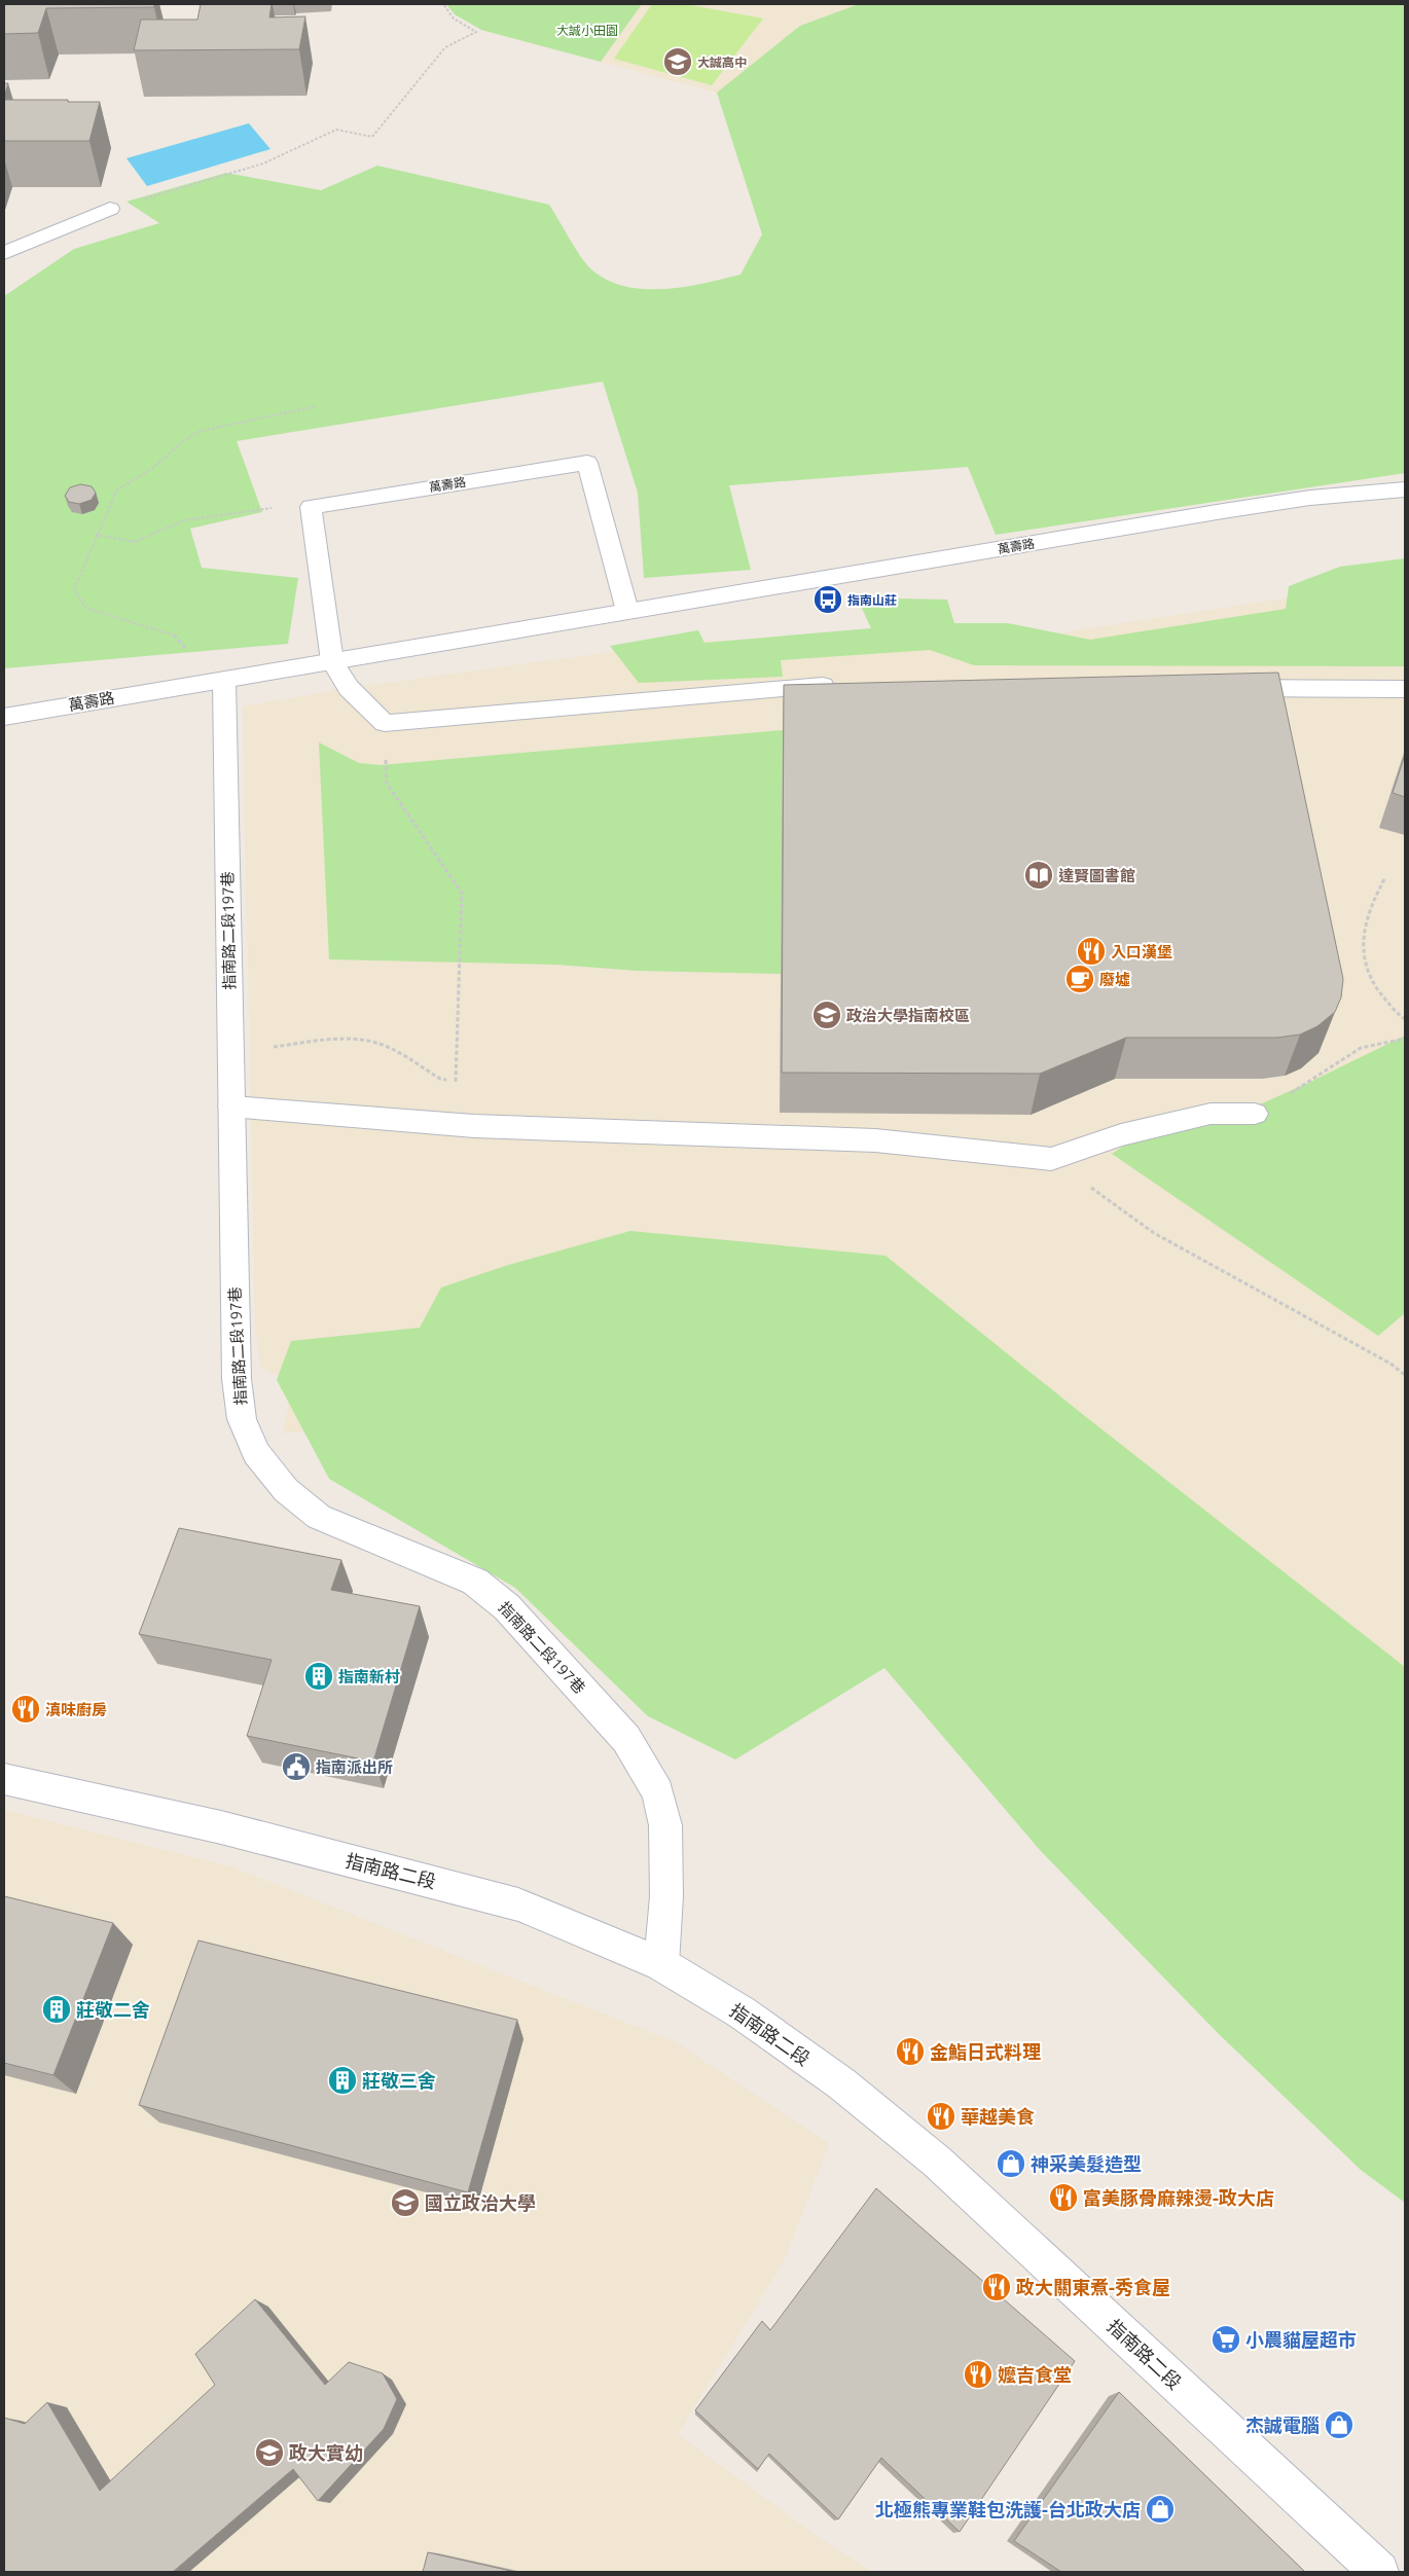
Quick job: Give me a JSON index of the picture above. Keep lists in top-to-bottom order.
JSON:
{
  "streets": {
    "street": ["萬壽路", "指南路二段197巷", "指南路二段"]
  },
  "crossings": [
    ["萬壽路", "指南路二段197巷"],
    ["指南路二段197巷", "指南路二段"]
  ],
  "parks": ["大誠小田園"],
  "places": {
    "school or university": [
      "大誠高中",
      "政治大學指南校區",
      "國立政治大學",
      "政大實幼"
    ],
    "bus stop": ["指南山莊"],
    "library": ["達賢圖書館"],
    "restaurant": [
      "入口漢堡",
      "滇味廚房",
      "金鮨日式料理",
      "華越美食",
      "富美豚骨麻辣燙-政大店",
      "政大關東煮-秀食屋",
      "嬤吉食堂"
    ],
    "cafe": ["廢墟"],
    "building": ["指南新村", "莊敬二舍", "莊敬三舍"],
    "public building": ["指南派出所"],
    "shop": ["神采美髮造型", "杰誠電腦", "北極熊專業鞋包洗護-台北政大店"],
    "supermarket": ["小農貓屋超市"]
  }
}
